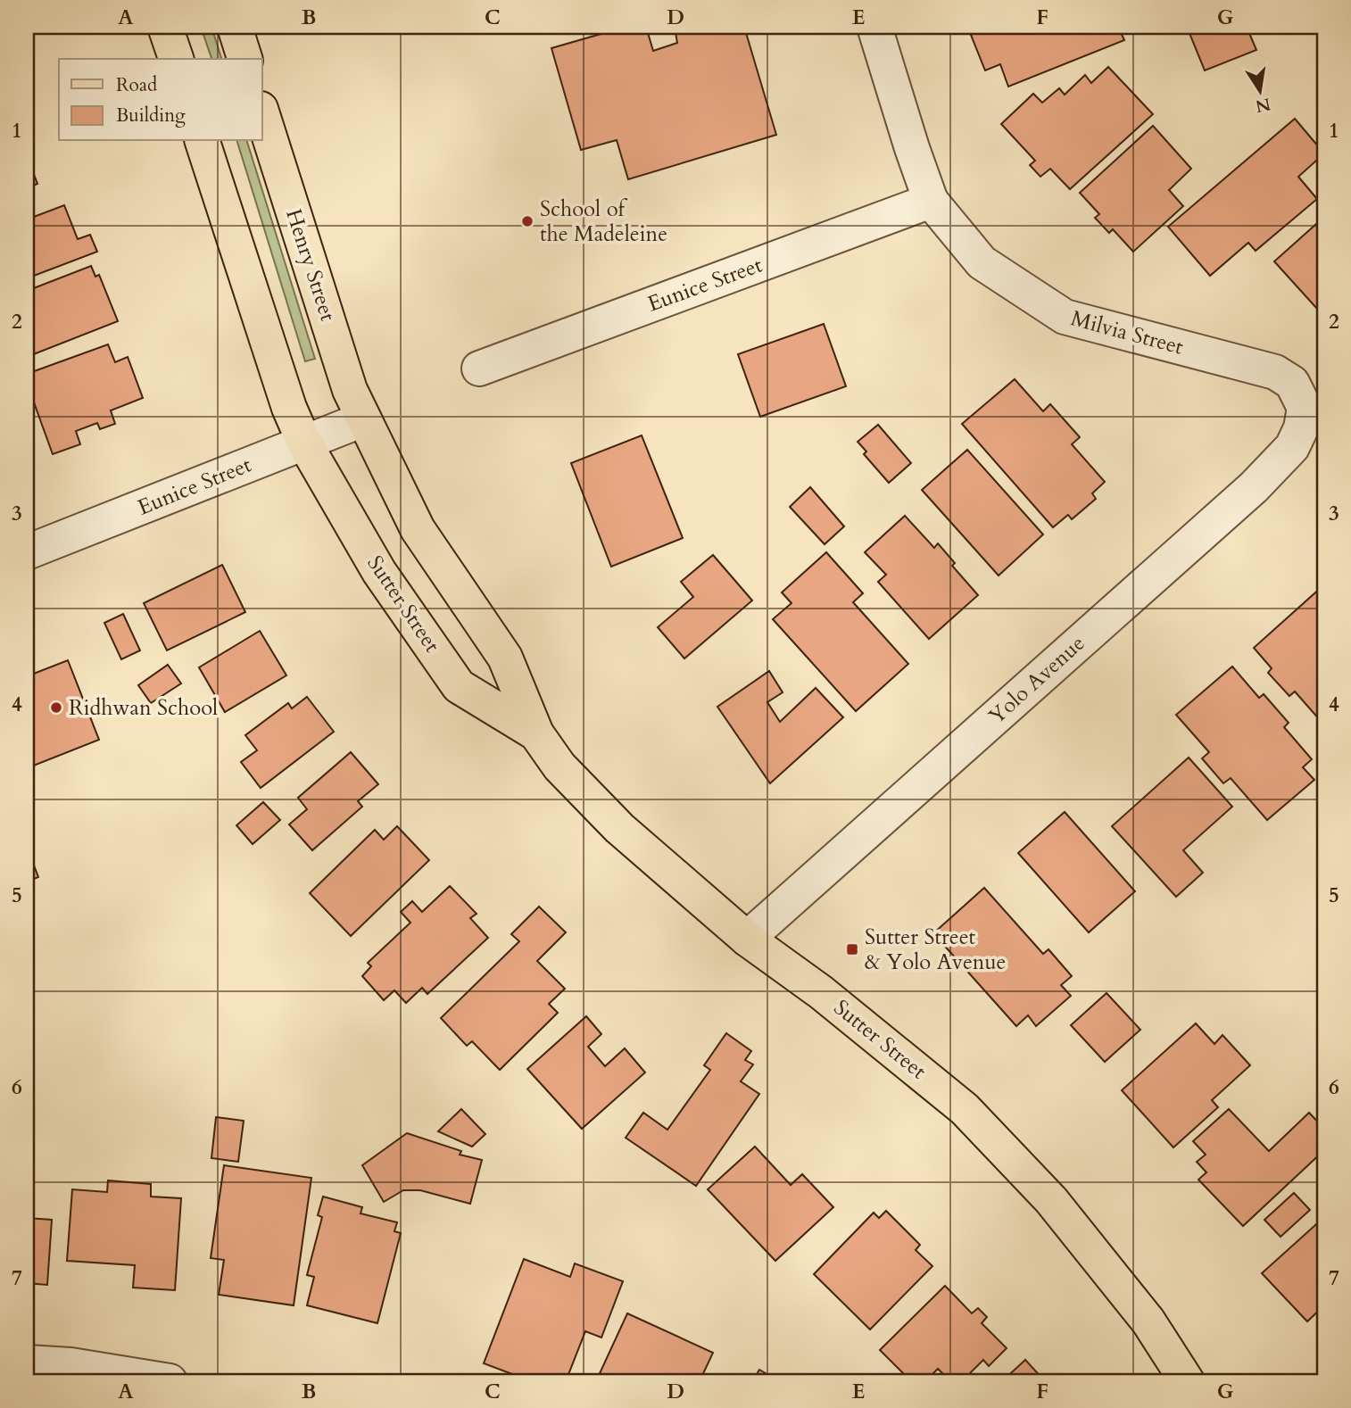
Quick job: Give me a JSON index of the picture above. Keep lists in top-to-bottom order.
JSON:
{
  "streets": {
    "main road": ["Henry Street", "Sutter Street"],
    "street": ["Eunice Street", "Milvia Street", "Yolo Avenue"]
  },
  "crossings": [
    ["Henry Street", "Eunice Street"],
    ["Henry Street", "Sutter Street"],
    ["Eunice Street", "Milvia Street"],
    ["Eunice Street", "Sutter Street"],
    ["Milvia Street", "Yolo Avenue"],
    ["Sutter Street", "Yolo Avenue"]
  ],
  "places": {
    "other": ["School of the Madeleine", "Ridhwan School"],
    "transit": ["Sutter Street & Yolo Avenue"]
  },
  "legend": ["Road", "Building"],
  "north": "bottom",
  "grid": {
    "columns": [
      "A",
      "B",
      "C",
      "D",
      "E",
      "F",
      "G"
    ],
    "rows": [
      "1",
      "2",
      "3",
      "4",
      "5",
      "6",
      "7"
    ]
  }
}
